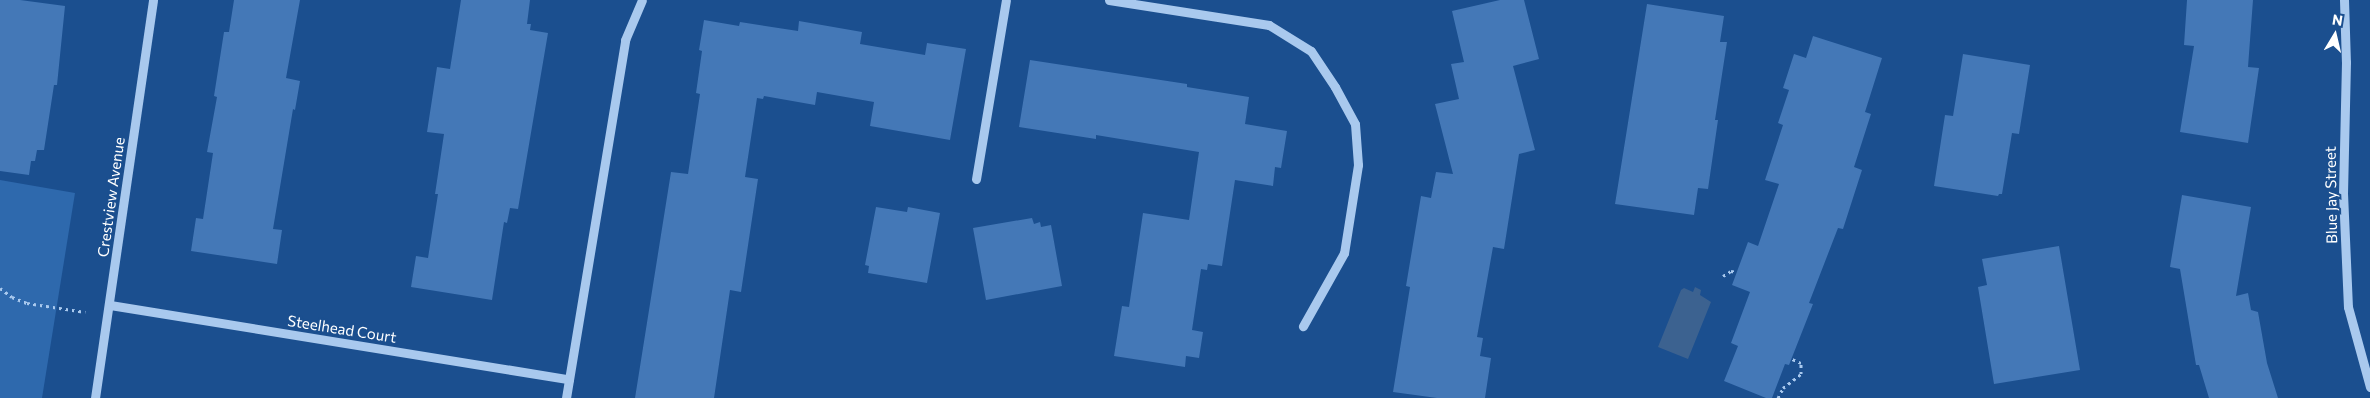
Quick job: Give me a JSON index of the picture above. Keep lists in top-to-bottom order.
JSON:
{
  "streets": {
    "street": ["Blue Jay Street", "Crestview Avenue", "Steelhead Court"]
  },
  "crossings": [
    ["Crestview Avenue", "Steelhead Court"]
  ],
  "north": "top"
}
